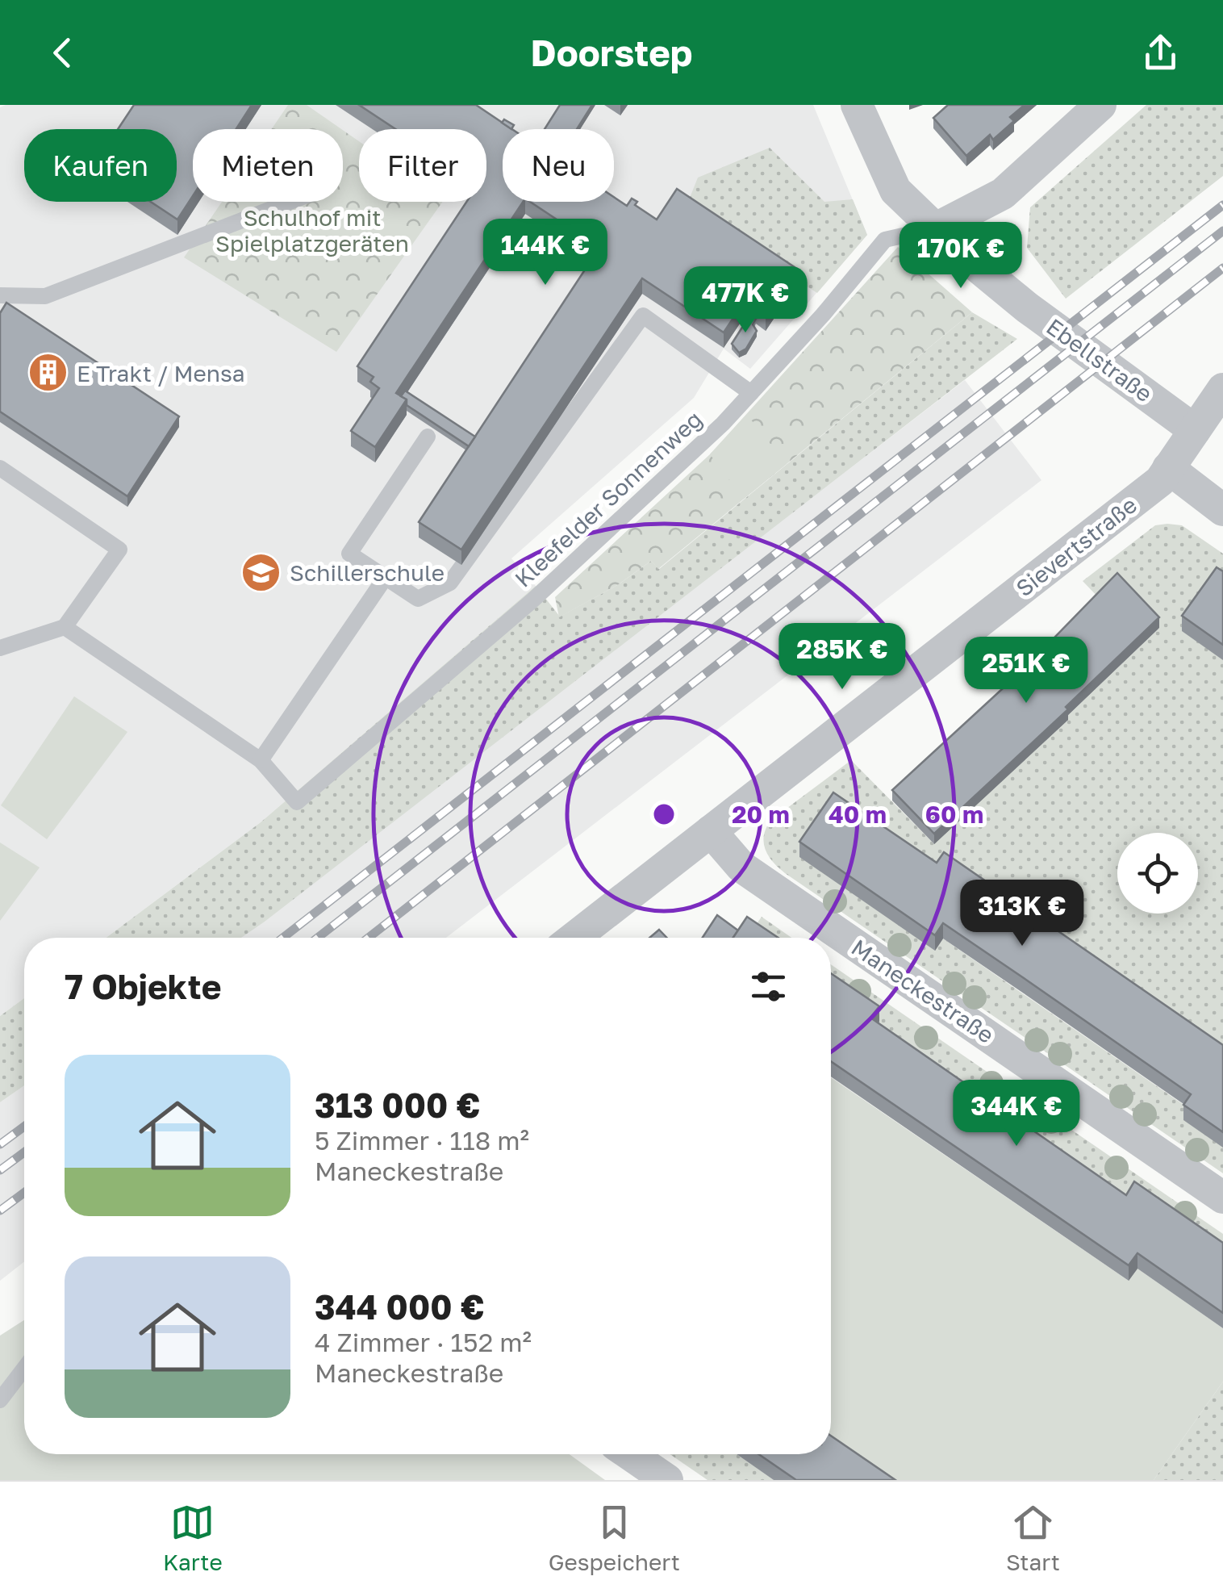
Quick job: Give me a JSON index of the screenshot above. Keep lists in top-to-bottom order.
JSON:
{
  "streets": {
    "street": ["Ebellstraße", "Sievertstraße", "Maneckestraße"],
    "lane": ["Kleefelder Sonnenweg"]
  },
  "crossings": [
    ["Ebellstraße", "Kleefelder Sonnenweg"],
    ["Ebellstraße", "Sievertstraße"],
    ["Sievertstraße", "Maneckestraße"]
  ],
  "parks": ["Schulhof mit Spielplatzgeräten"],
  "places": {
    "building": ["E Trakt / Mensa"],
    "school or university": ["Schillerschule"]
  },
  "page": {
    "header": "Doorstep",
    "chip": [
      "Kaufen",
      "Mieten",
      "Filter",
      "Neu"
    ],
    "price": [
      "144K €",
      "170K €",
      "477K €",
      "285K €",
      "251K €",
      "313K €",
      "344K €"
    ],
    "heading": "7 Objekte",
    "list": [
      {
        "name": "313 000 €",
        "note": "5 Zimmer · 118 m² · Maneckestraße"
      },
      {
        "name": "344 000 €",
        "note": "4 Zimmer · 152 m² · Maneckestraße"
      }
    ],
    "tabs": ["Karte", "Gespeichert", "Start"]
  },
  "rings": ["20 m", "40 m", "60 m"]
}
